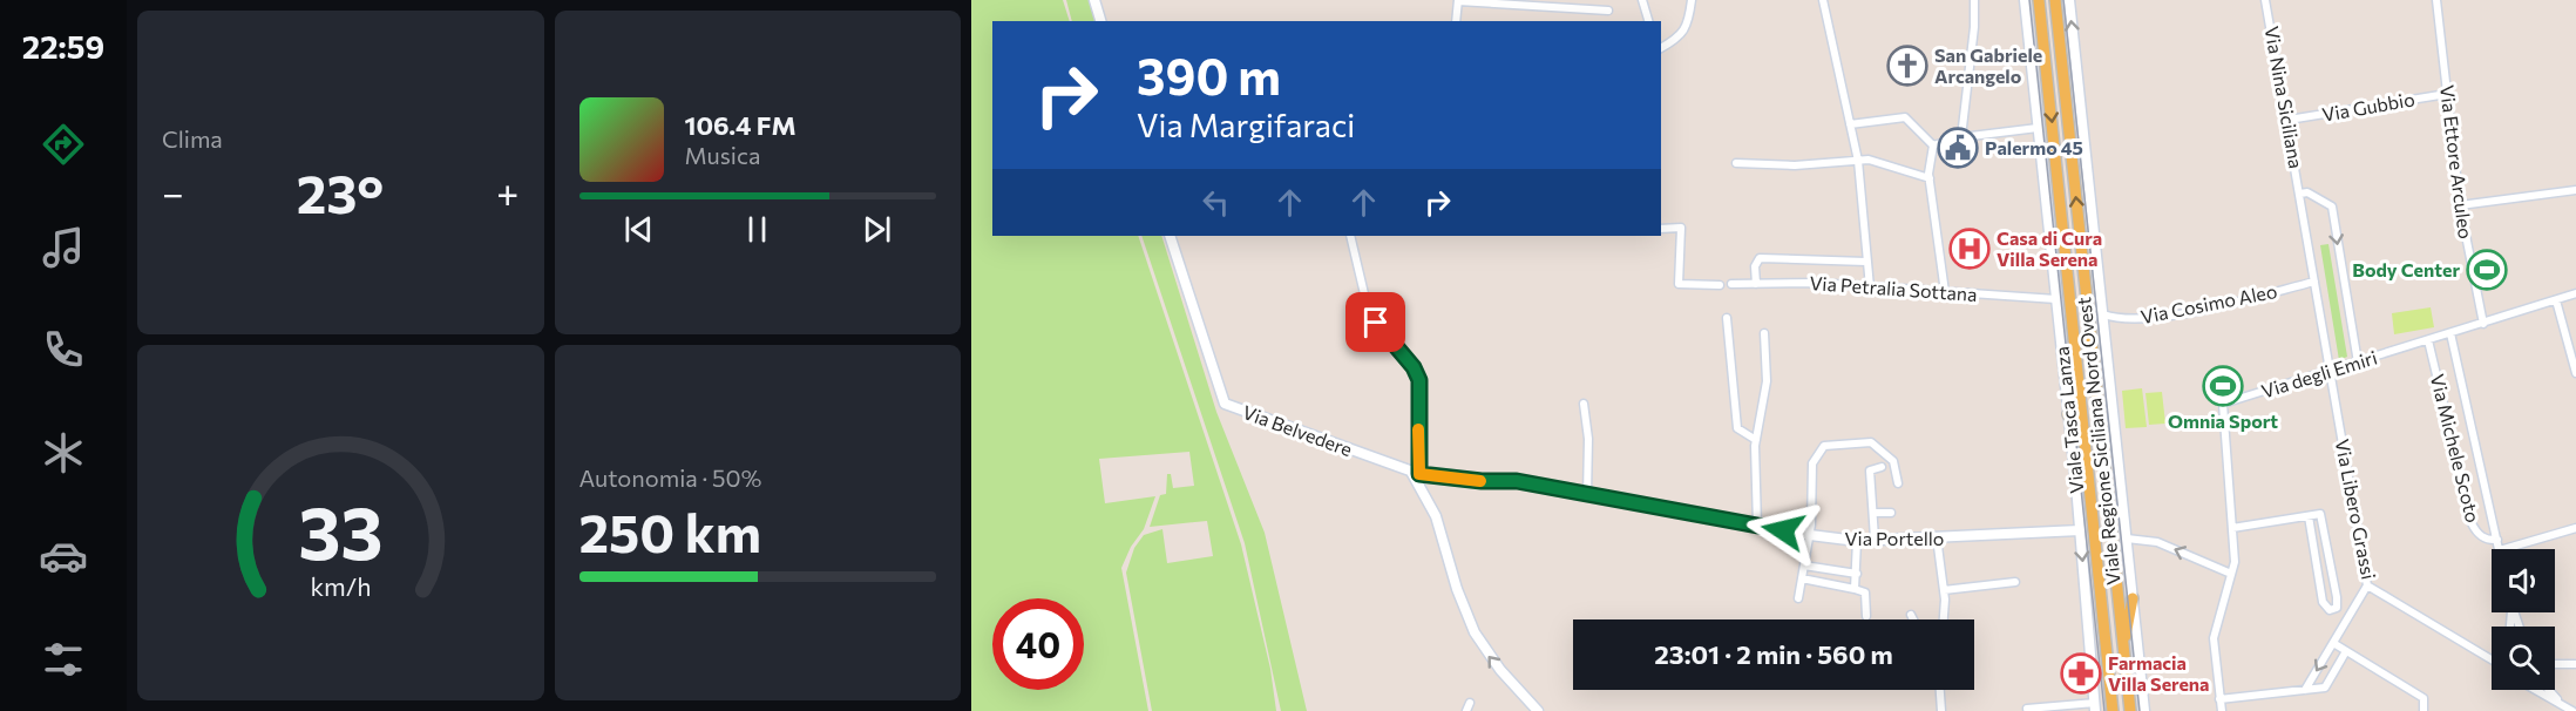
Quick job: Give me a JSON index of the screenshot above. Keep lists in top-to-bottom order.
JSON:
{
  "streets": {
    "main road": ["Viale Regione Siciliana Nord Ovest"],
    "street": [
      "Via Nina Siciliana",
      "Via Gubbio",
      "Via Ettore Arculeo",
      "Via Petralia Sottana",
      "Via Cosimo Aleo",
      "Via degli Emiri",
      "Viale Tasca Lanza",
      "Via Belvedere",
      "Via Michele Scoto",
      "Via Libero Grassi",
      "Via Portello"
    ]
  },
  "crossings": [
    ["Via Nina Siciliana", "Via Gubbio"],
    ["Via Nina Siciliana", "Via Cosimo Aleo"],
    ["Via Nina Siciliana", "Via degli Emiri"],
    ["Via Nina Siciliana", "Via Libero Grassi"],
    ["Via Gubbio", "Via Ettore Arculeo"],
    ["Via Ettore Arculeo", "Via degli Emiri"],
    ["Via Petralia Sottana", "Viale Tasca Lanza"],
    ["Via Cosimo Aleo", "Viale Regione Siciliana Nord Ovest"],
    ["Via degli Emiri", "Via Michele Scoto"],
    ["Via degli Emiri", "Via Libero Grassi"],
    ["Viale Tasca Lanza", "Via Portello"],
    ["Via Belvedere", "Via Portello"]
  ],
  "places": {
    "church": ["San Gabriele Arcangelo"],
    "public building": ["Palermo 45"],
    "hospital": ["Casa di Cura Villa Serena"],
    "sports": ["Body Center", "Omnia Sport"],
    "pharmacy": ["Farmacia Villa Serena"]
  },
  "page": {
    "tabs": "22:59",
    "tile": [
      "Clima",
      ["Autonomia · 50%", "250 km"]
    ],
    "turn": ["390 m", "Via Margifaraci"],
    "song": ["106.4 FM", "Musica"],
    "heat": ["−", "23°", "+"],
    "limit": "40",
    "trip": "23:01 · 2 min · 560 m",
    "gauge": ["33", "km/h"]
  }
}
